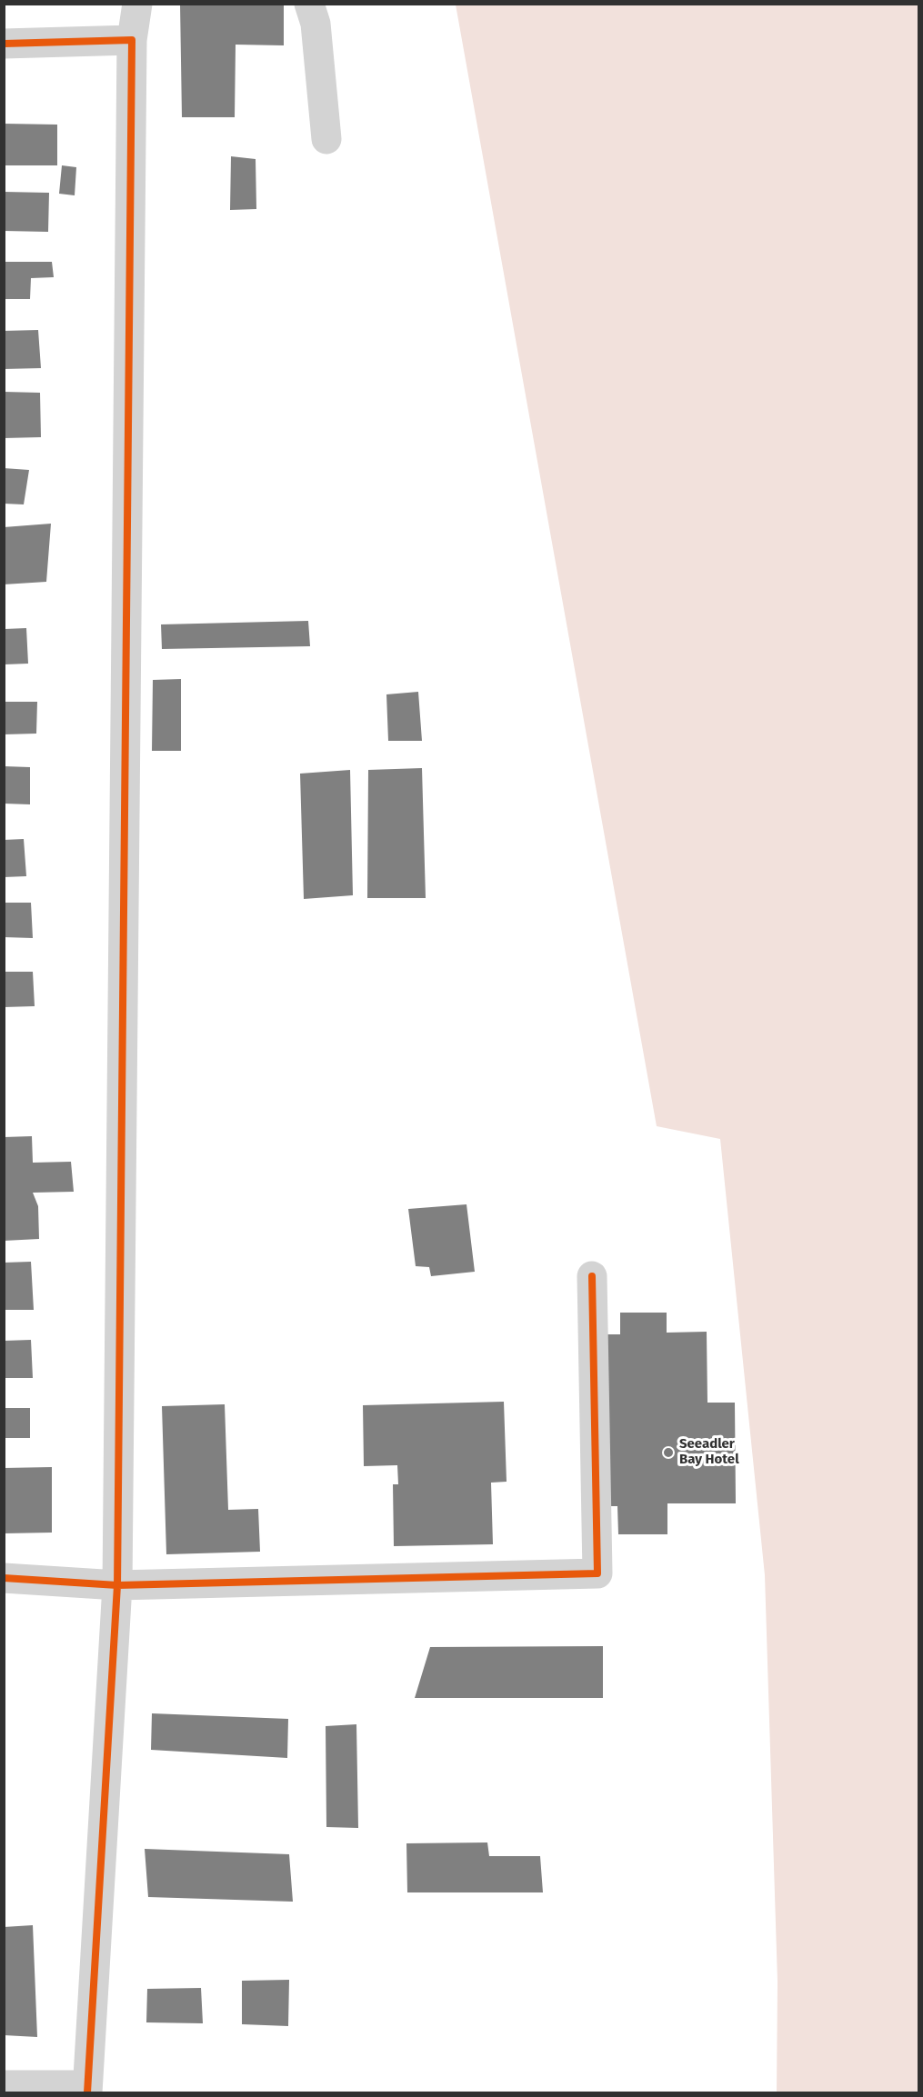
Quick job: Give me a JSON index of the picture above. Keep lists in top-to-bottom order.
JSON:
{
  "places": ["Seeadler Bay Hotel"]
}
